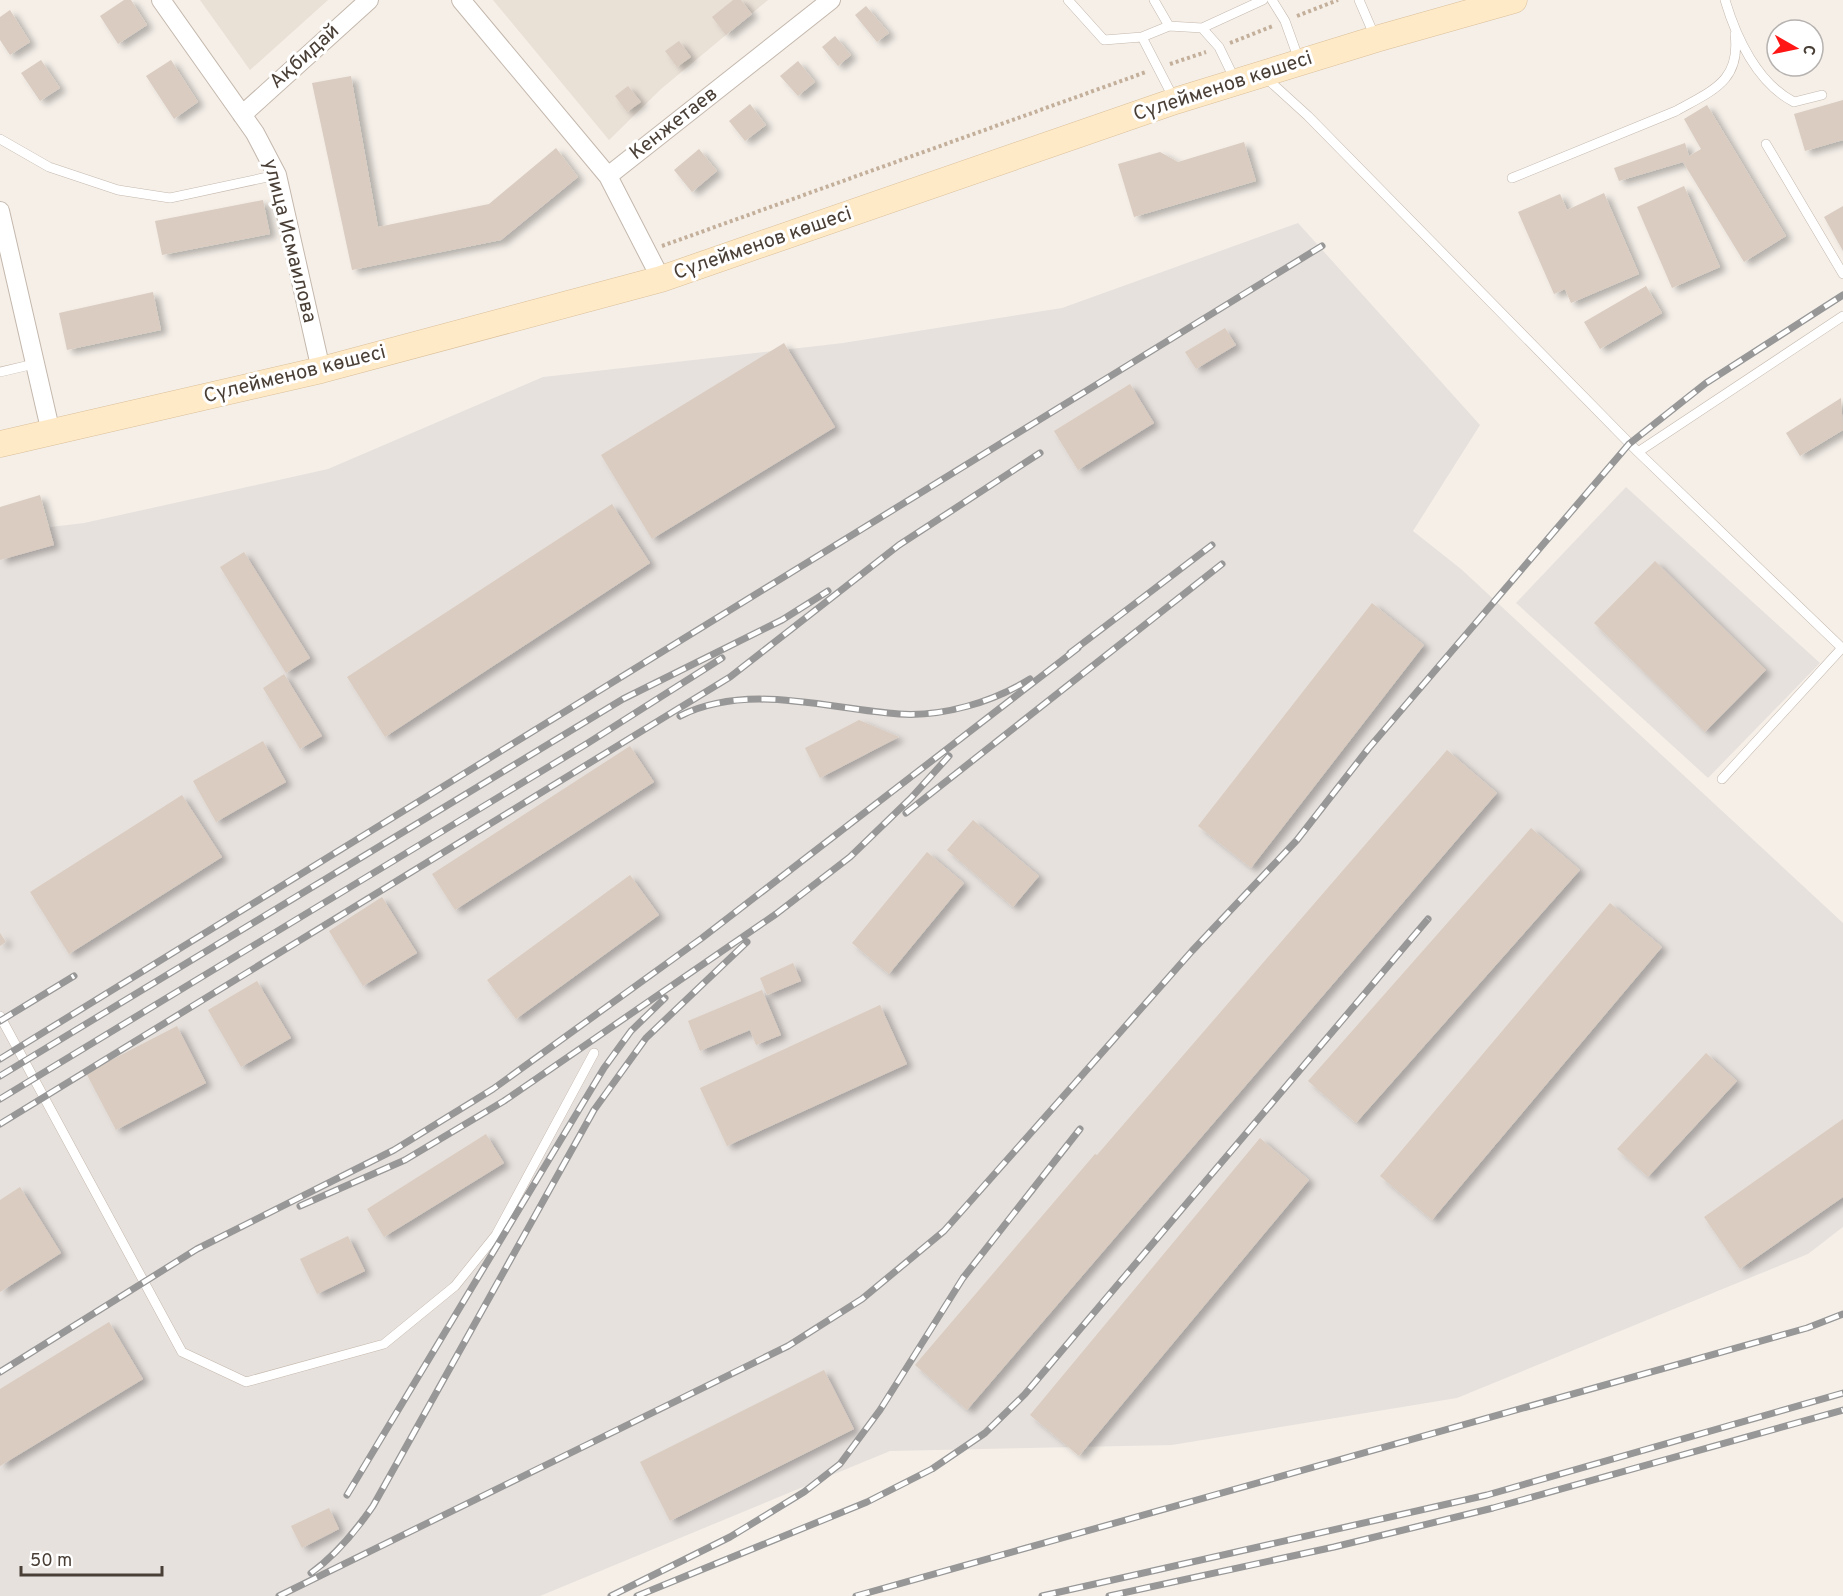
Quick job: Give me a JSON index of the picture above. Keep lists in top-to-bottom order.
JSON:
{
  "streets": {
    "street": [
      "Ақбидай",
      "Сүлейменов көшесі",
      "Кенжетаев",
      "улица Исмаилова"
    ]
  },
  "crossings": [
    ["Ақбидай", "улица Исмаилова"],
    ["Сүлейменов көшесі", "улица Исмаилова"]
  ],
  "scale_bar": "50 m",
  "north": "right"
}
